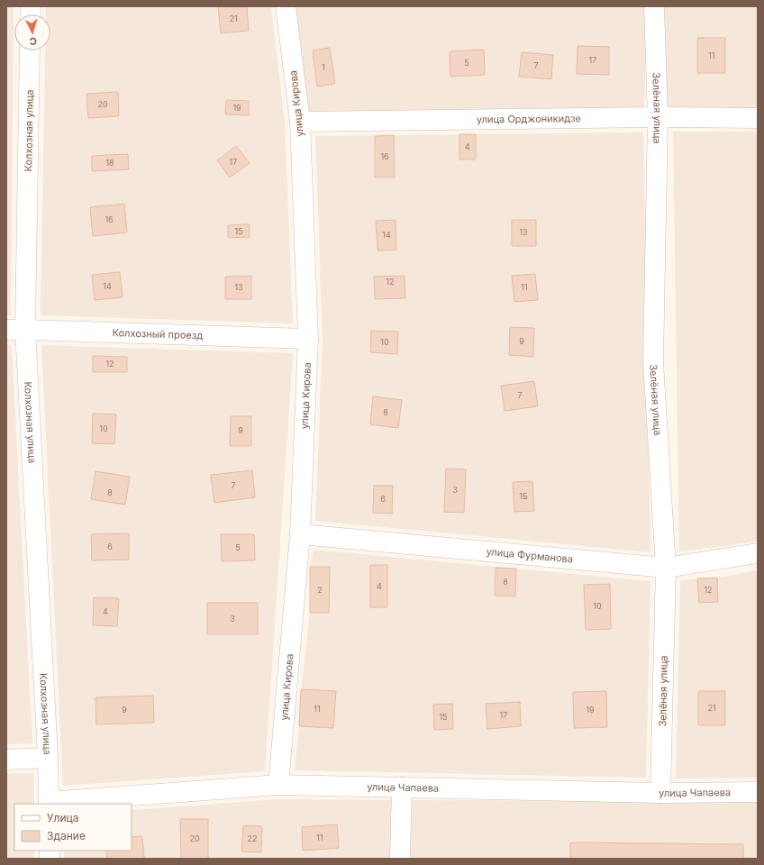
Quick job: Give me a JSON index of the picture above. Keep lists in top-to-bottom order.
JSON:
{
  "streets": {
    "street": [
      "улица Кирова",
      "Зелёная улица",
      "улица Орджоникидзе",
      "Колхозная улица",
      "Колхозный проезд",
      "улица Фурманова",
      "улица Чапаева"
    ]
  },
  "crossings": [
    ["улица Кирова", "улица Орджоникидзе"],
    ["улица Кирова", "Колхозный проезд"],
    ["улица Кирова", "улица Фурманова"],
    ["улица Кирова", "улица Чапаева"],
    ["Зелёная улица", "улица Орджоникидзе"],
    ["Зелёная улица", "улица Фурманова"],
    ["Зелёная улица", "улица Чапаева"],
    ["Колхозная улица", "Колхозный проезд"],
    ["Колхозная улица", "улица Чапаева"]
  ],
  "house_numbers": [
    "21",
    "11",
    "17",
    "5",
    "7",
    "1",
    "20",
    "19",
    "4",
    "16",
    "17",
    "18",
    "16",
    "15",
    "13",
    "14",
    "12",
    "14",
    "13",
    "11",
    "9",
    "10",
    "12",
    "7",
    "8",
    "10",
    "9",
    "7",
    "3",
    "8",
    "1Б",
    "6",
    "6",
    "5",
    "8",
    "4",
    "2",
    "12",
    "10",
    "4",
    "3",
    "21",
    "11",
    "9",
    "19",
    "17",
    "15",
    "11",
    "20",
    "22"
  ],
  "legend": ["Улица", "Здание"],
  "north": "bottom"
}
